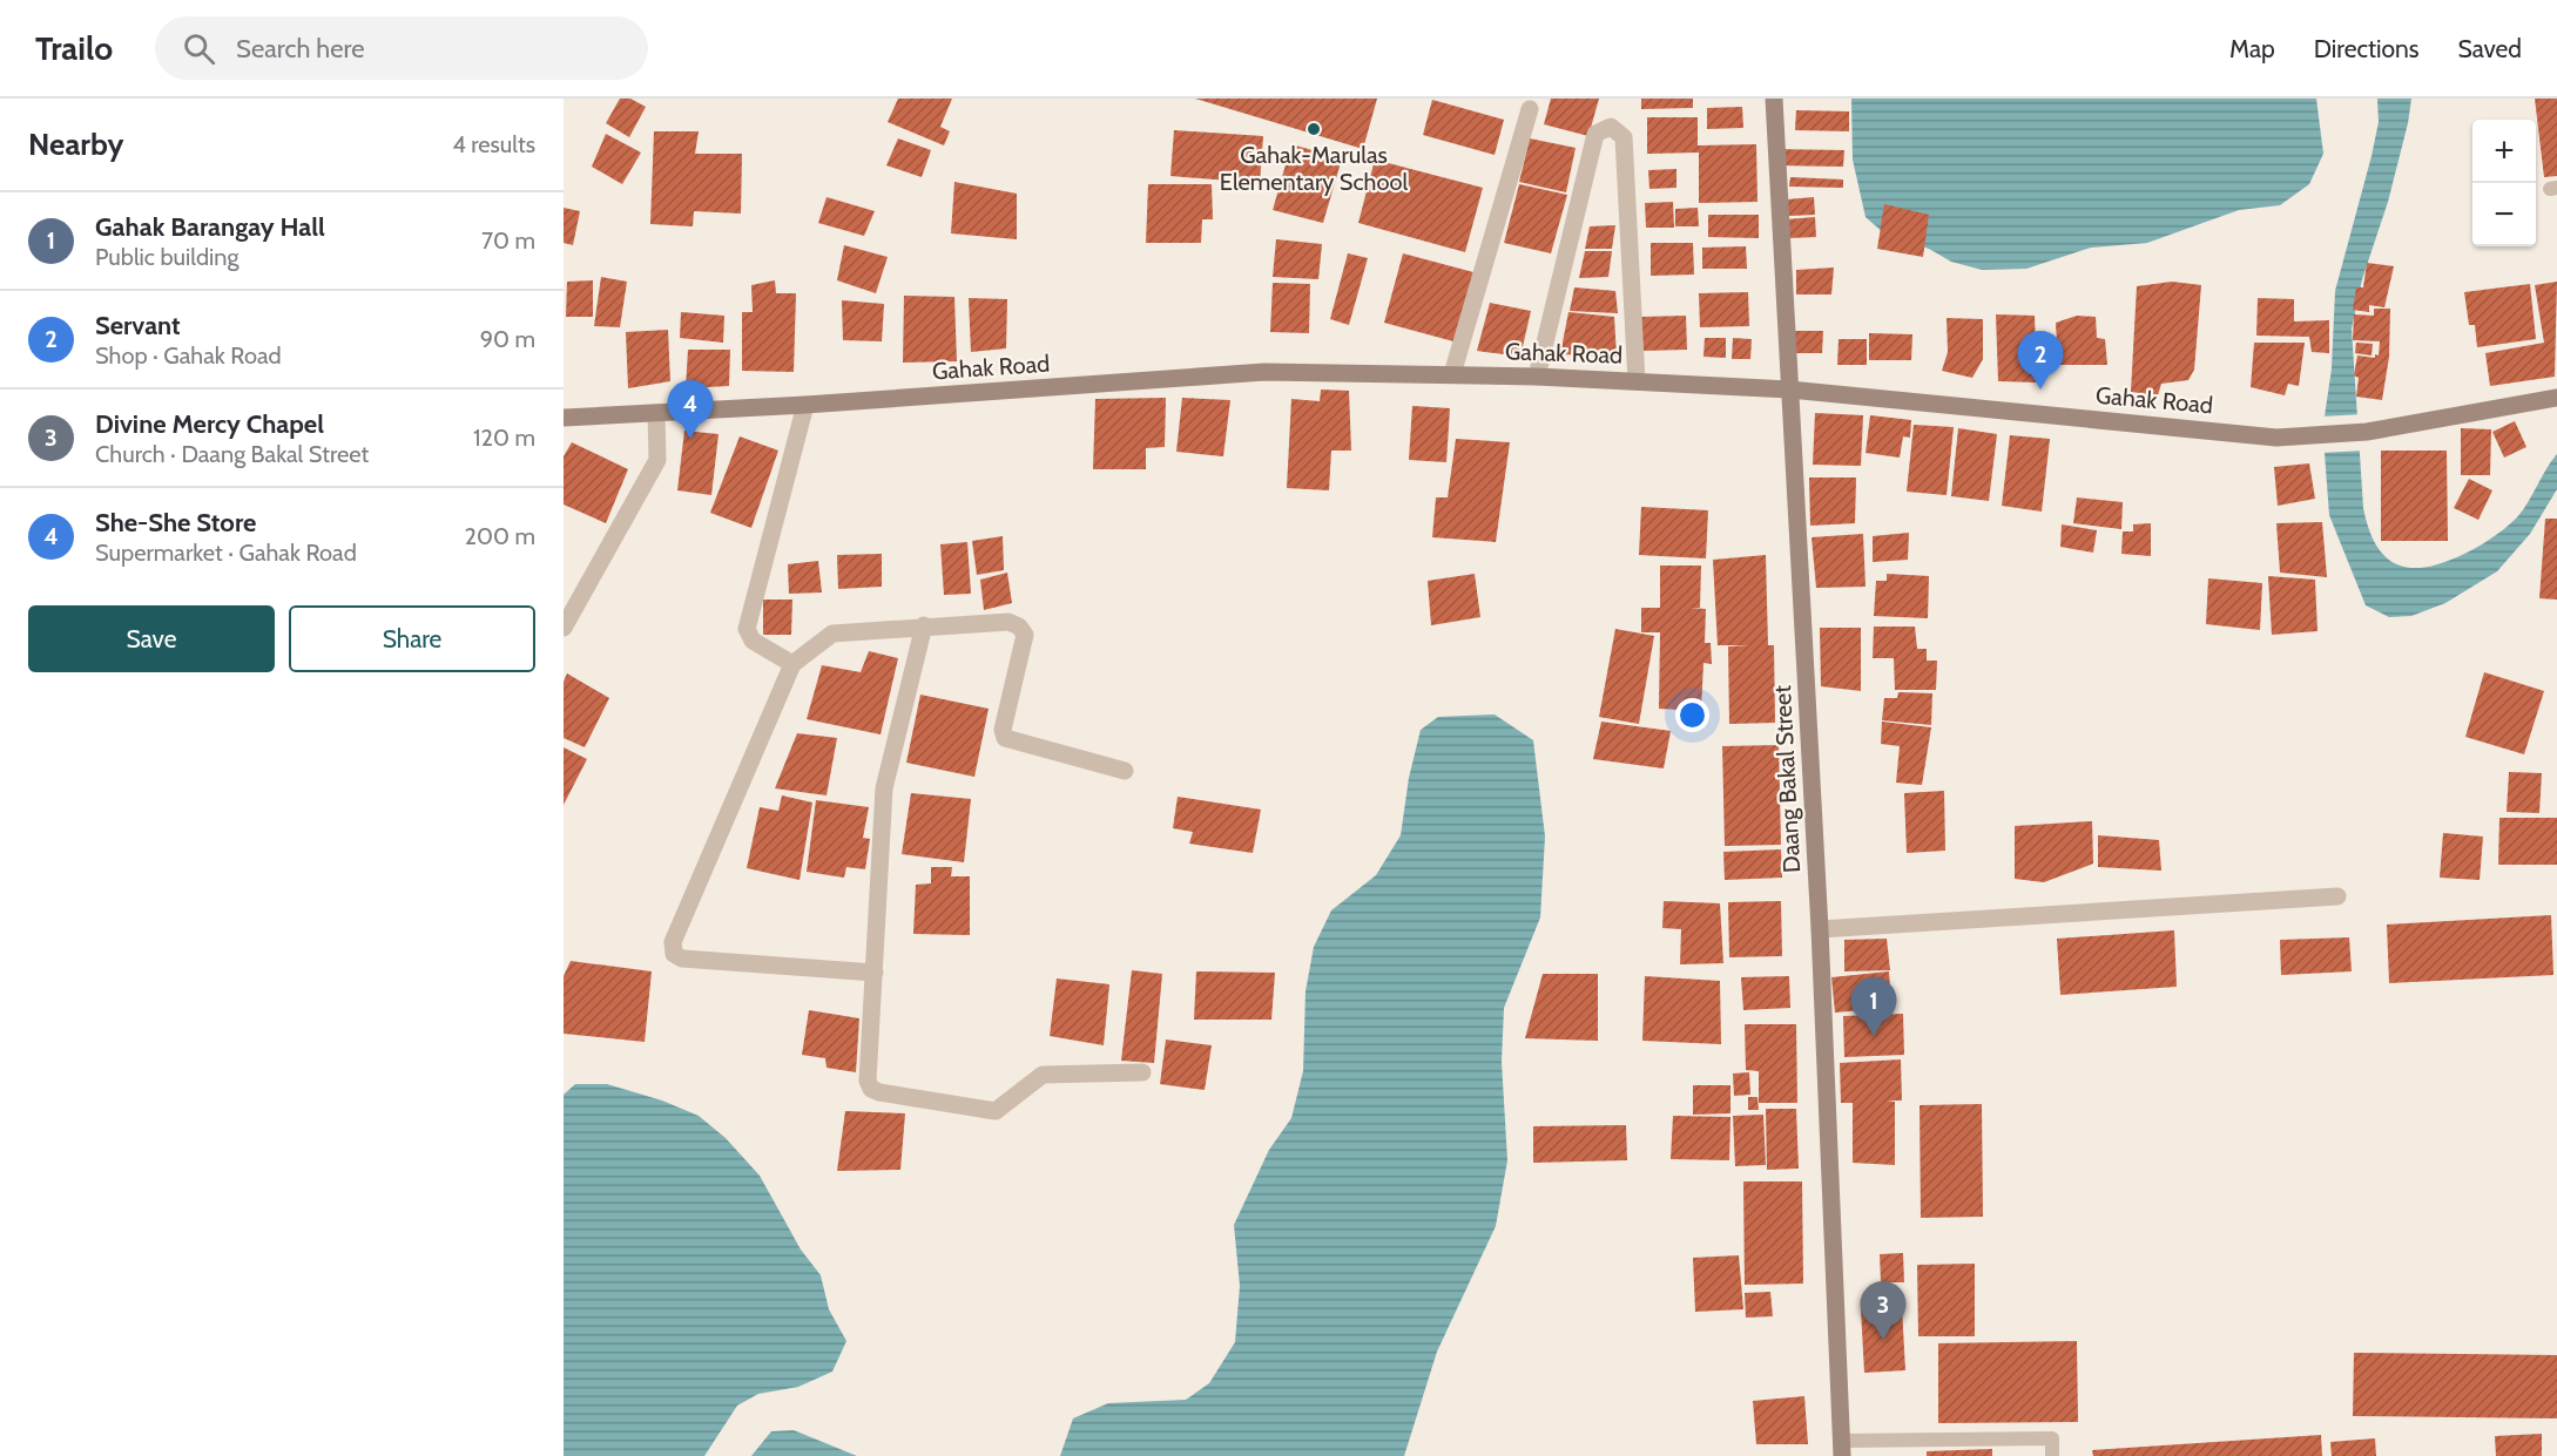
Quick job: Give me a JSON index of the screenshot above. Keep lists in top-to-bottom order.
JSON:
{
  "streets": {
    "street": ["Gahak Road", "Daang Bakal Street"]
  },
  "crossings": [
    ["Gahak Road", "Daang Bakal Street"]
  ],
  "places": ["Gahak-Marulas Elementary School"],
  "page": {
    "header": "Trailo",
    "search": "Search here",
    "nav": ["Map", "Directions", "Saved"],
    "heading": ["Nearby", "4 results"],
    "map_buttons": ["+", "−"],
    "list": [
      {
        "mark": "1",
        "name": "Gahak Barangay Hall",
        "note": "Public building",
        "value": "70 m"
      },
      {
        "mark": "2",
        "name": "Servant",
        "note": "Shop · Gahak Road",
        "value": "90 m"
      },
      {
        "mark": "3",
        "name": "Divine Mercy Chapel",
        "note": "Church · Daang Bakal Street",
        "value": "120 m"
      },
      {
        "mark": "4",
        "name": "She-She Store",
        "note": "Supermarket · Gahak Road",
        "value": "200 m"
      }
    ],
    "pins": [
      "2",
      "4",
      "1",
      "3"
    ],
    "buttons": ["Save", "Share"]
  }
}
